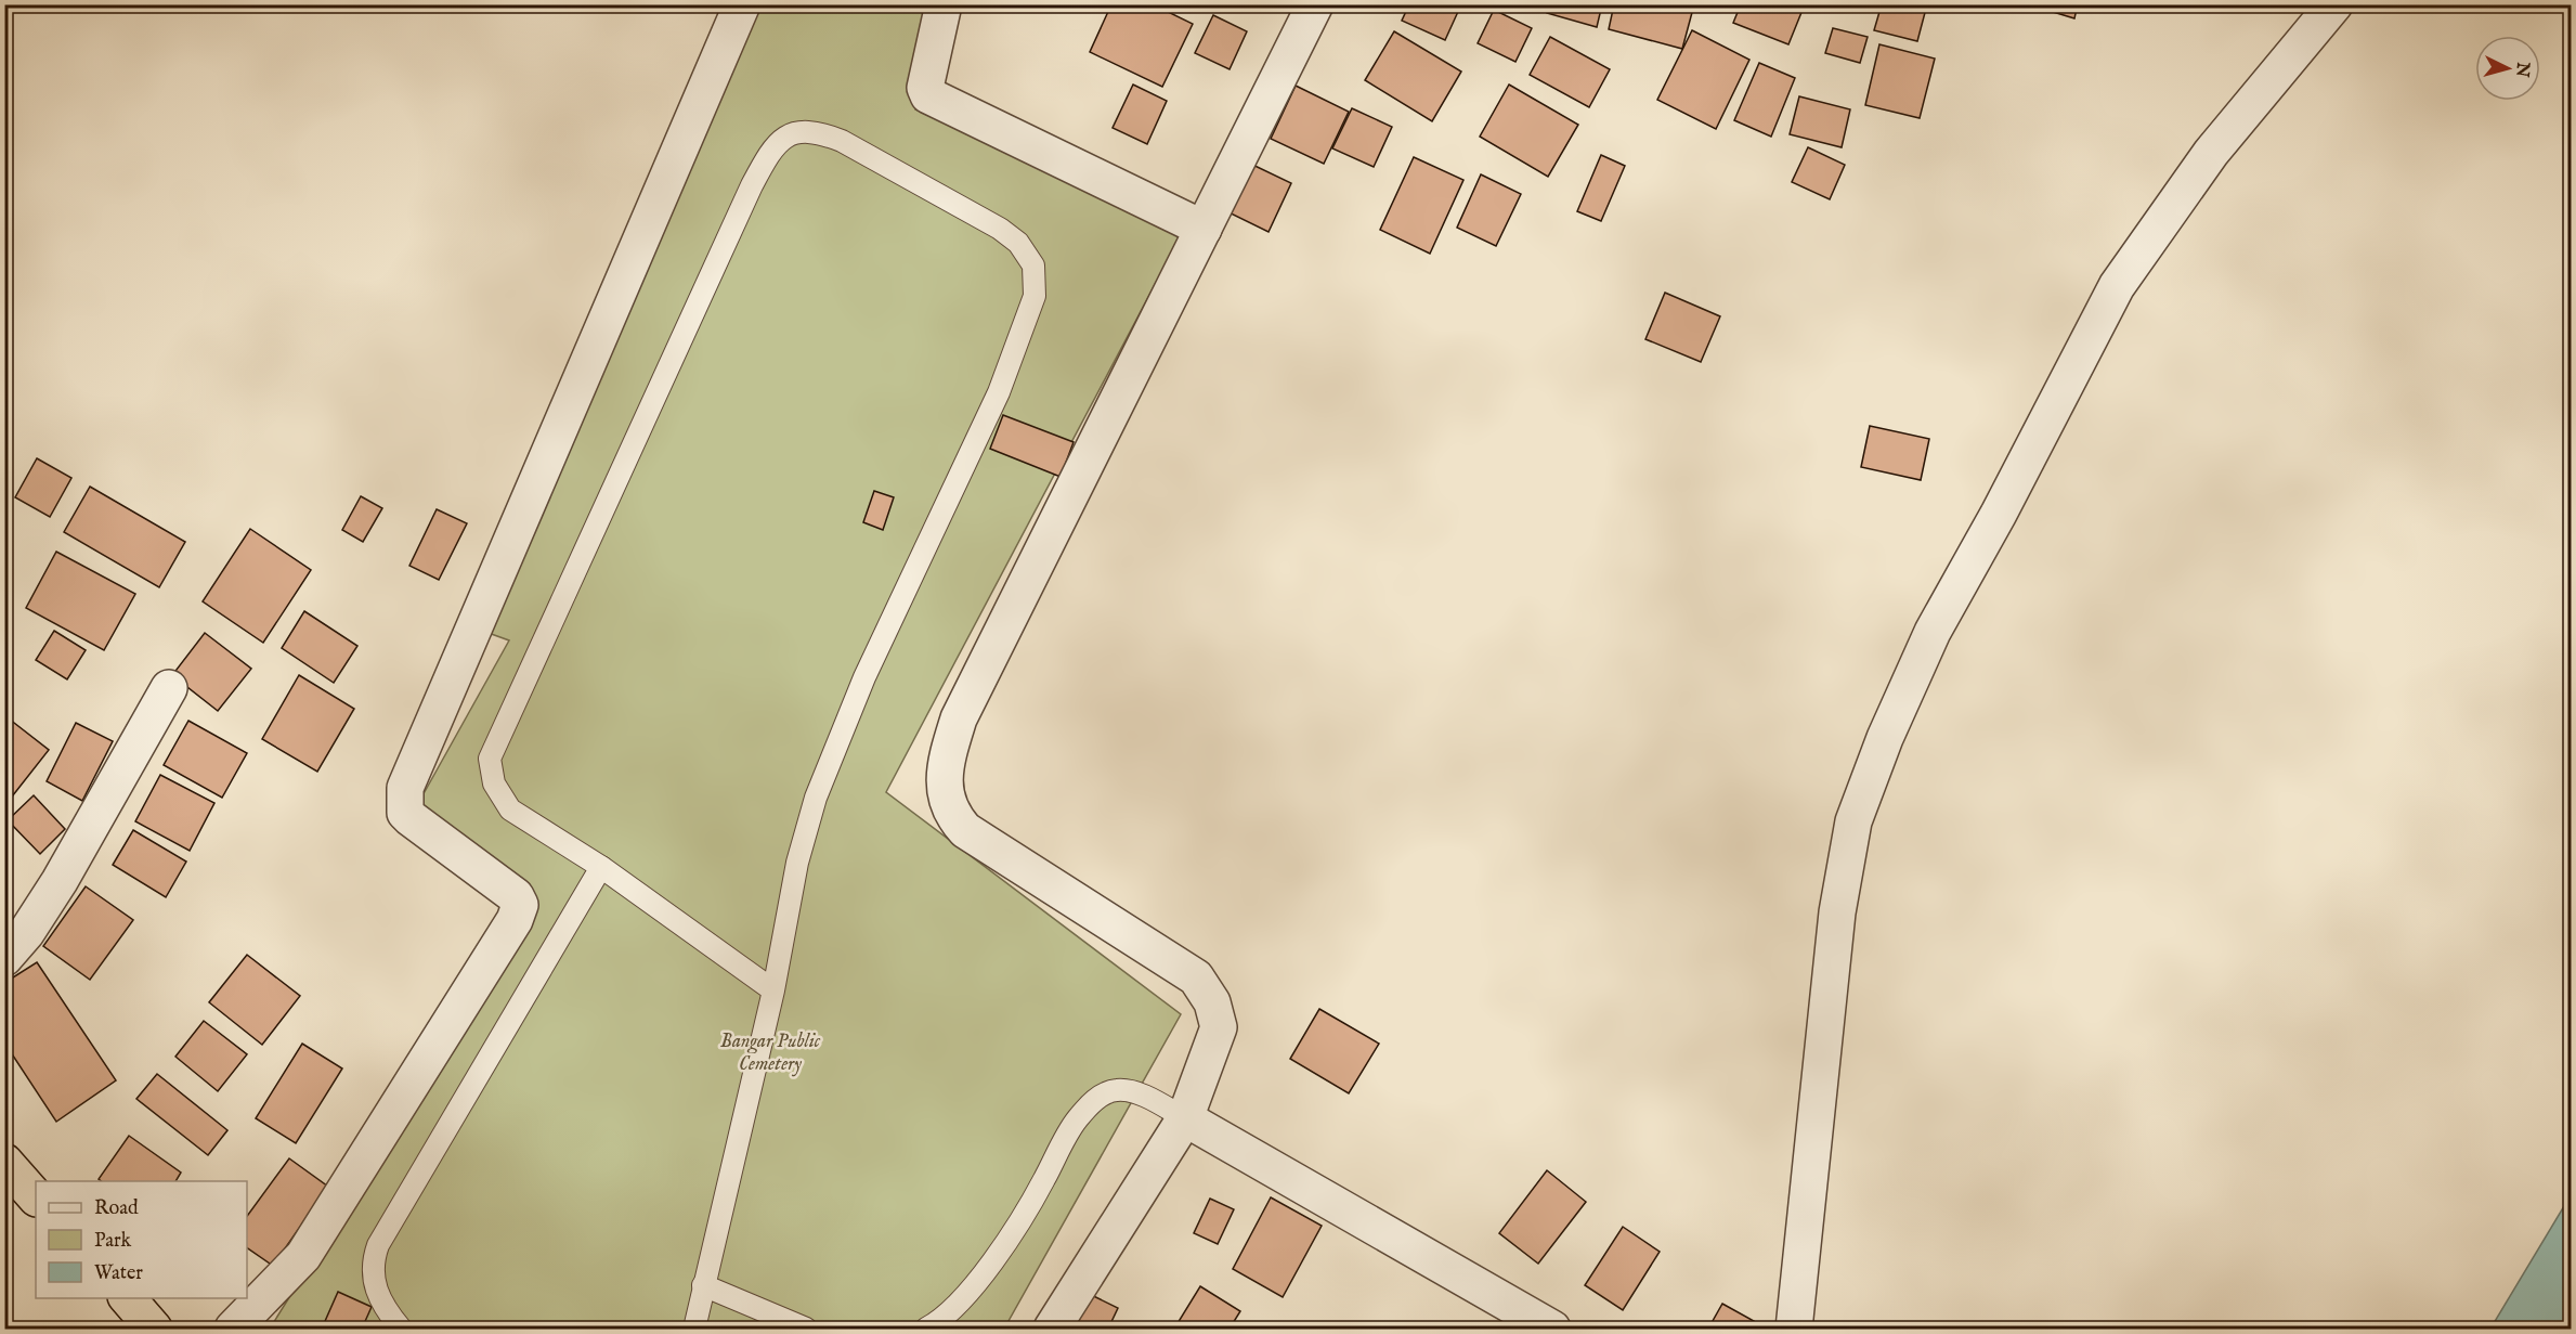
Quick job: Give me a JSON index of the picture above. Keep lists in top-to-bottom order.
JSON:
{
  "parks": ["Bangar Public Cemetery"],
  "legend": ["Road", "Park", "Water"],
  "north": "right"
}
